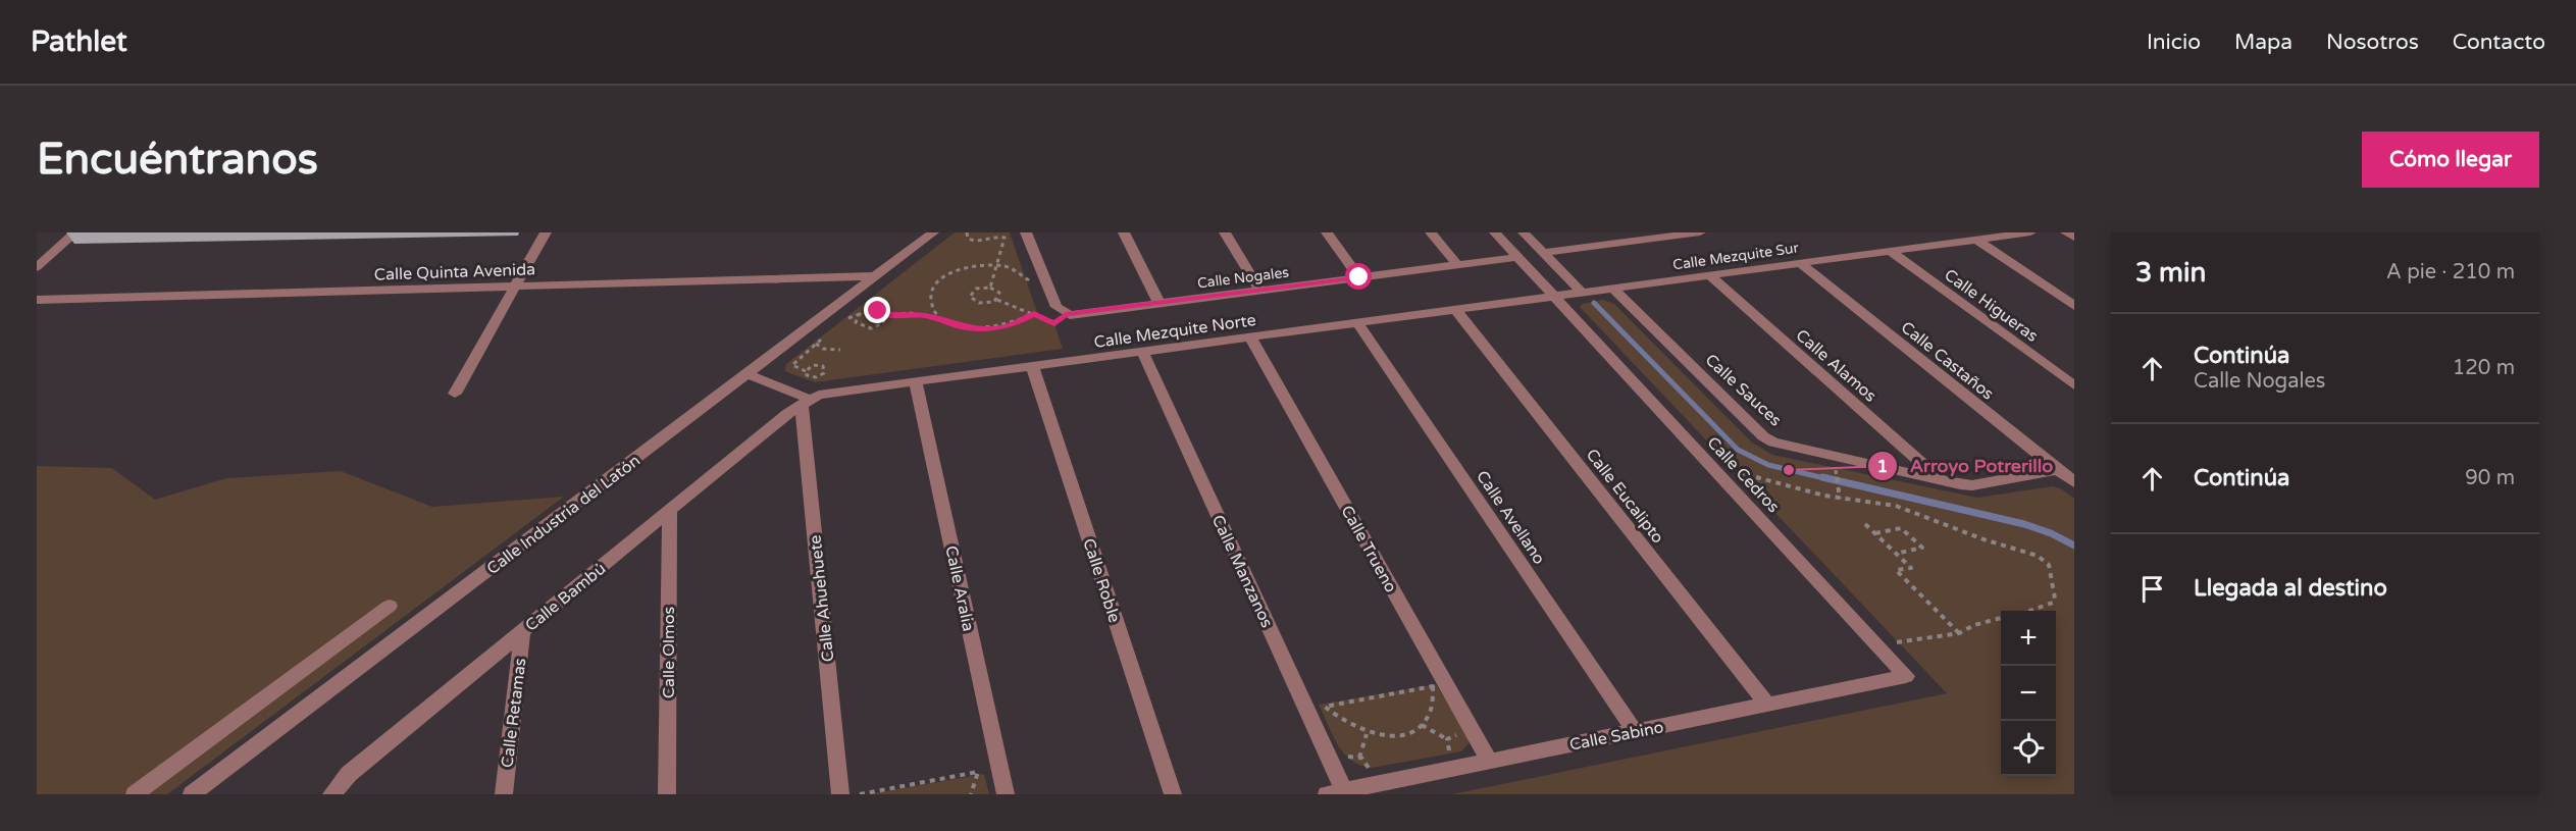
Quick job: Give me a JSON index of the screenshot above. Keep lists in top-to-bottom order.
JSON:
{
  "streets": {
    "street": [
      "Calle Mezquite Sur",
      "Calle Quinta Avenida",
      "Calle Nogales",
      "Calle Higueras",
      "Calle Mezquite Norte",
      "Calle Castaños",
      "Calle Alamos",
      "Calle Sauces",
      "Calle Cedros",
      "Calle Eucalipto",
      "Calle Industria del Latón",
      "Calle Avellano",
      "Calle Trueno",
      "Calle Manzanos",
      "Calle Roble",
      "Calle Aralia",
      "Calle Bambú",
      "Calle Ahuehuete",
      "Calle Olmos",
      "Calle Retamas",
      "Calle Sabino"
    ]
  },
  "crossings": [
    ["Calle Mezquite Sur", "Calle Higueras"],
    ["Calle Mezquite Sur", "Calle Mezquite Norte"],
    ["Calle Mezquite Sur", "Calle Castaños"],
    ["Calle Mezquite Sur", "Calle Alamos"],
    ["Calle Mezquite Sur", "Calle Sauces"],
    ["Calle Mezquite Sur", "Calle Cedros"],
    ["Calle Quinta Avenida", "Calle Industria del Latón"],
    ["Calle Nogales", "Calle Cedros"],
    ["Calle Mezquite Norte", "Calle Cedros"],
    ["Calle Mezquite Norte", "Calle Eucalipto"],
    ["Calle Mezquite Norte", "Calle Avellano"],
    ["Calle Mezquite Norte", "Calle Trueno"],
    ["Calle Mezquite Norte", "Calle Manzanos"],
    ["Calle Mezquite Norte", "Calle Roble"],
    ["Calle Mezquite Norte", "Calle Aralia"],
    ["Calle Mezquite Norte", "Calle Bambú"],
    ["Calle Mezquite Norte", "Calle Ahuehuete"],
    ["Calle Castaños", "Calle Sauces"],
    ["Calle Alamos", "Calle Sauces"],
    ["Calle Cedros", "Calle Sabino"],
    ["Calle Eucalipto", "Calle Sabino"],
    ["Calle Avellano", "Calle Sabino"],
    ["Calle Trueno", "Calle Sabino"],
    ["Calle Manzanos", "Calle Sabino"],
    ["Calle Bambú", "Calle Ahuehuete"],
    ["Calle Bambú", "Calle Olmos"],
    ["Calle Bambú", "Calle Retamas"]
  ],
  "places": ["Arroyo Potrerillo"],
  "page": {
    "header": "Pathlet",
    "nav": [
      "Inicio",
      "Mapa",
      "Nosotros",
      "Contacto"
    ],
    "buttons": "Cómo llegar",
    "title": "Encuéntranos",
    "heading": ["3 min", "A pie · 210 m"],
    "list": [
      ["Continúa", "Calle Nogales", "120 m"],
      ["Continúa", "90 m"],
      "Llegada al destino"
    ],
    "map_buttons": ["+", "−"]
  }
}
